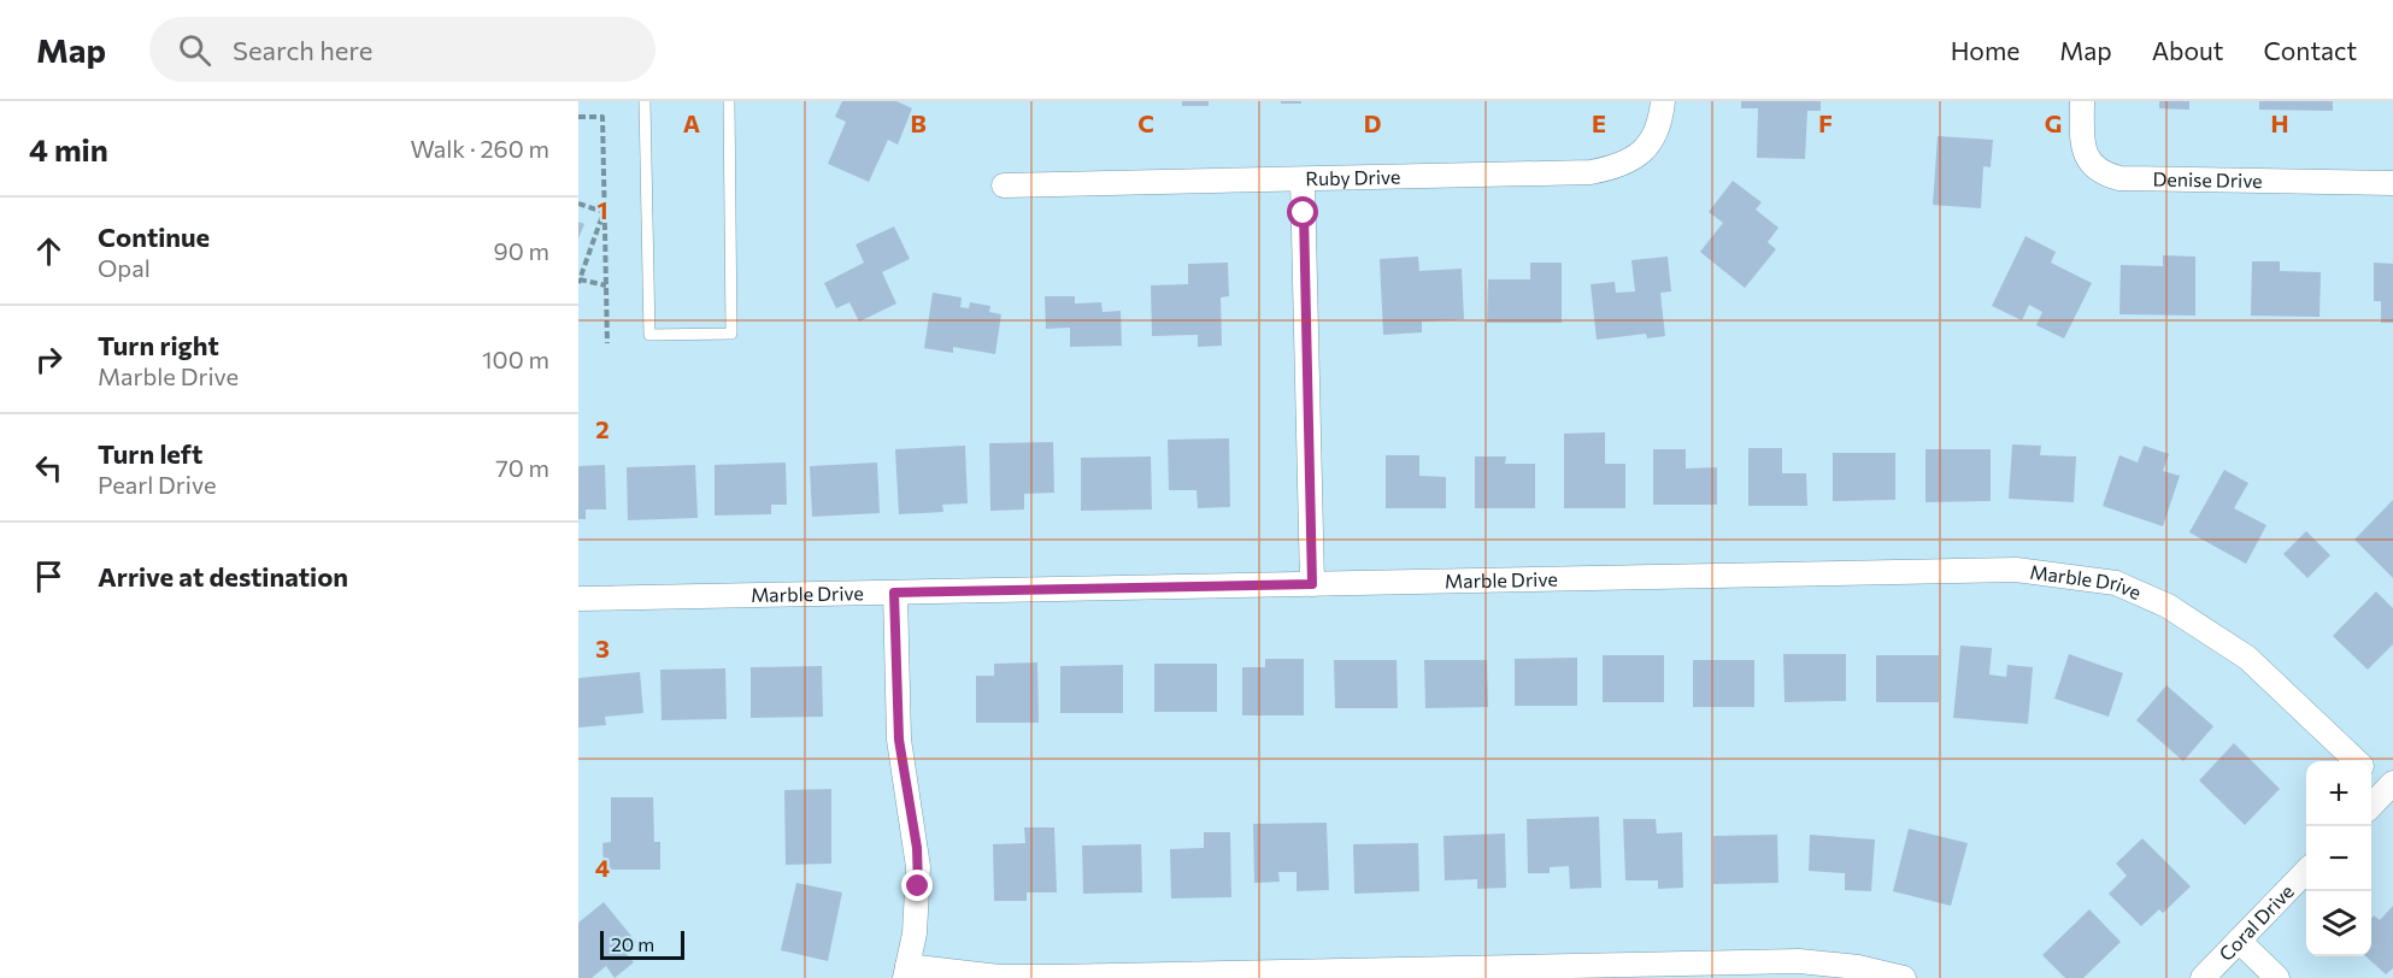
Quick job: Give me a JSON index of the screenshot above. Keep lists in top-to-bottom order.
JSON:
{
  "streets": {
    "street": [
      "Ruby Drive",
      "Denise Drive",
      "Marble Drive",
      "Coral Drive"
    ]
  },
  "scale_bar": "20 m",
  "page": {
    "header": "Map",
    "search": "Search here",
    "nav": [
      "Home",
      "Map",
      "About",
      "Contact"
    ],
    "heading": ["4 min", "Walk · 260 m"],
    "list": [
      ["Continue", "Opal", "90 m"],
      ["Turn right", "Marble Drive", "100 m"],
      ["Turn left", "Pearl Drive", "70 m"],
      "Arrive at destination"
    ],
    "map_buttons": ["+", "−"],
    "scale": "20 m"
  },
  "grid": {
    "columns": [
      "A",
      "B",
      "C",
      "D",
      "E",
      "F",
      "G",
      "H"
    ],
    "rows": [
      "1",
      "2",
      "3",
      "4"
    ]
  }
}
